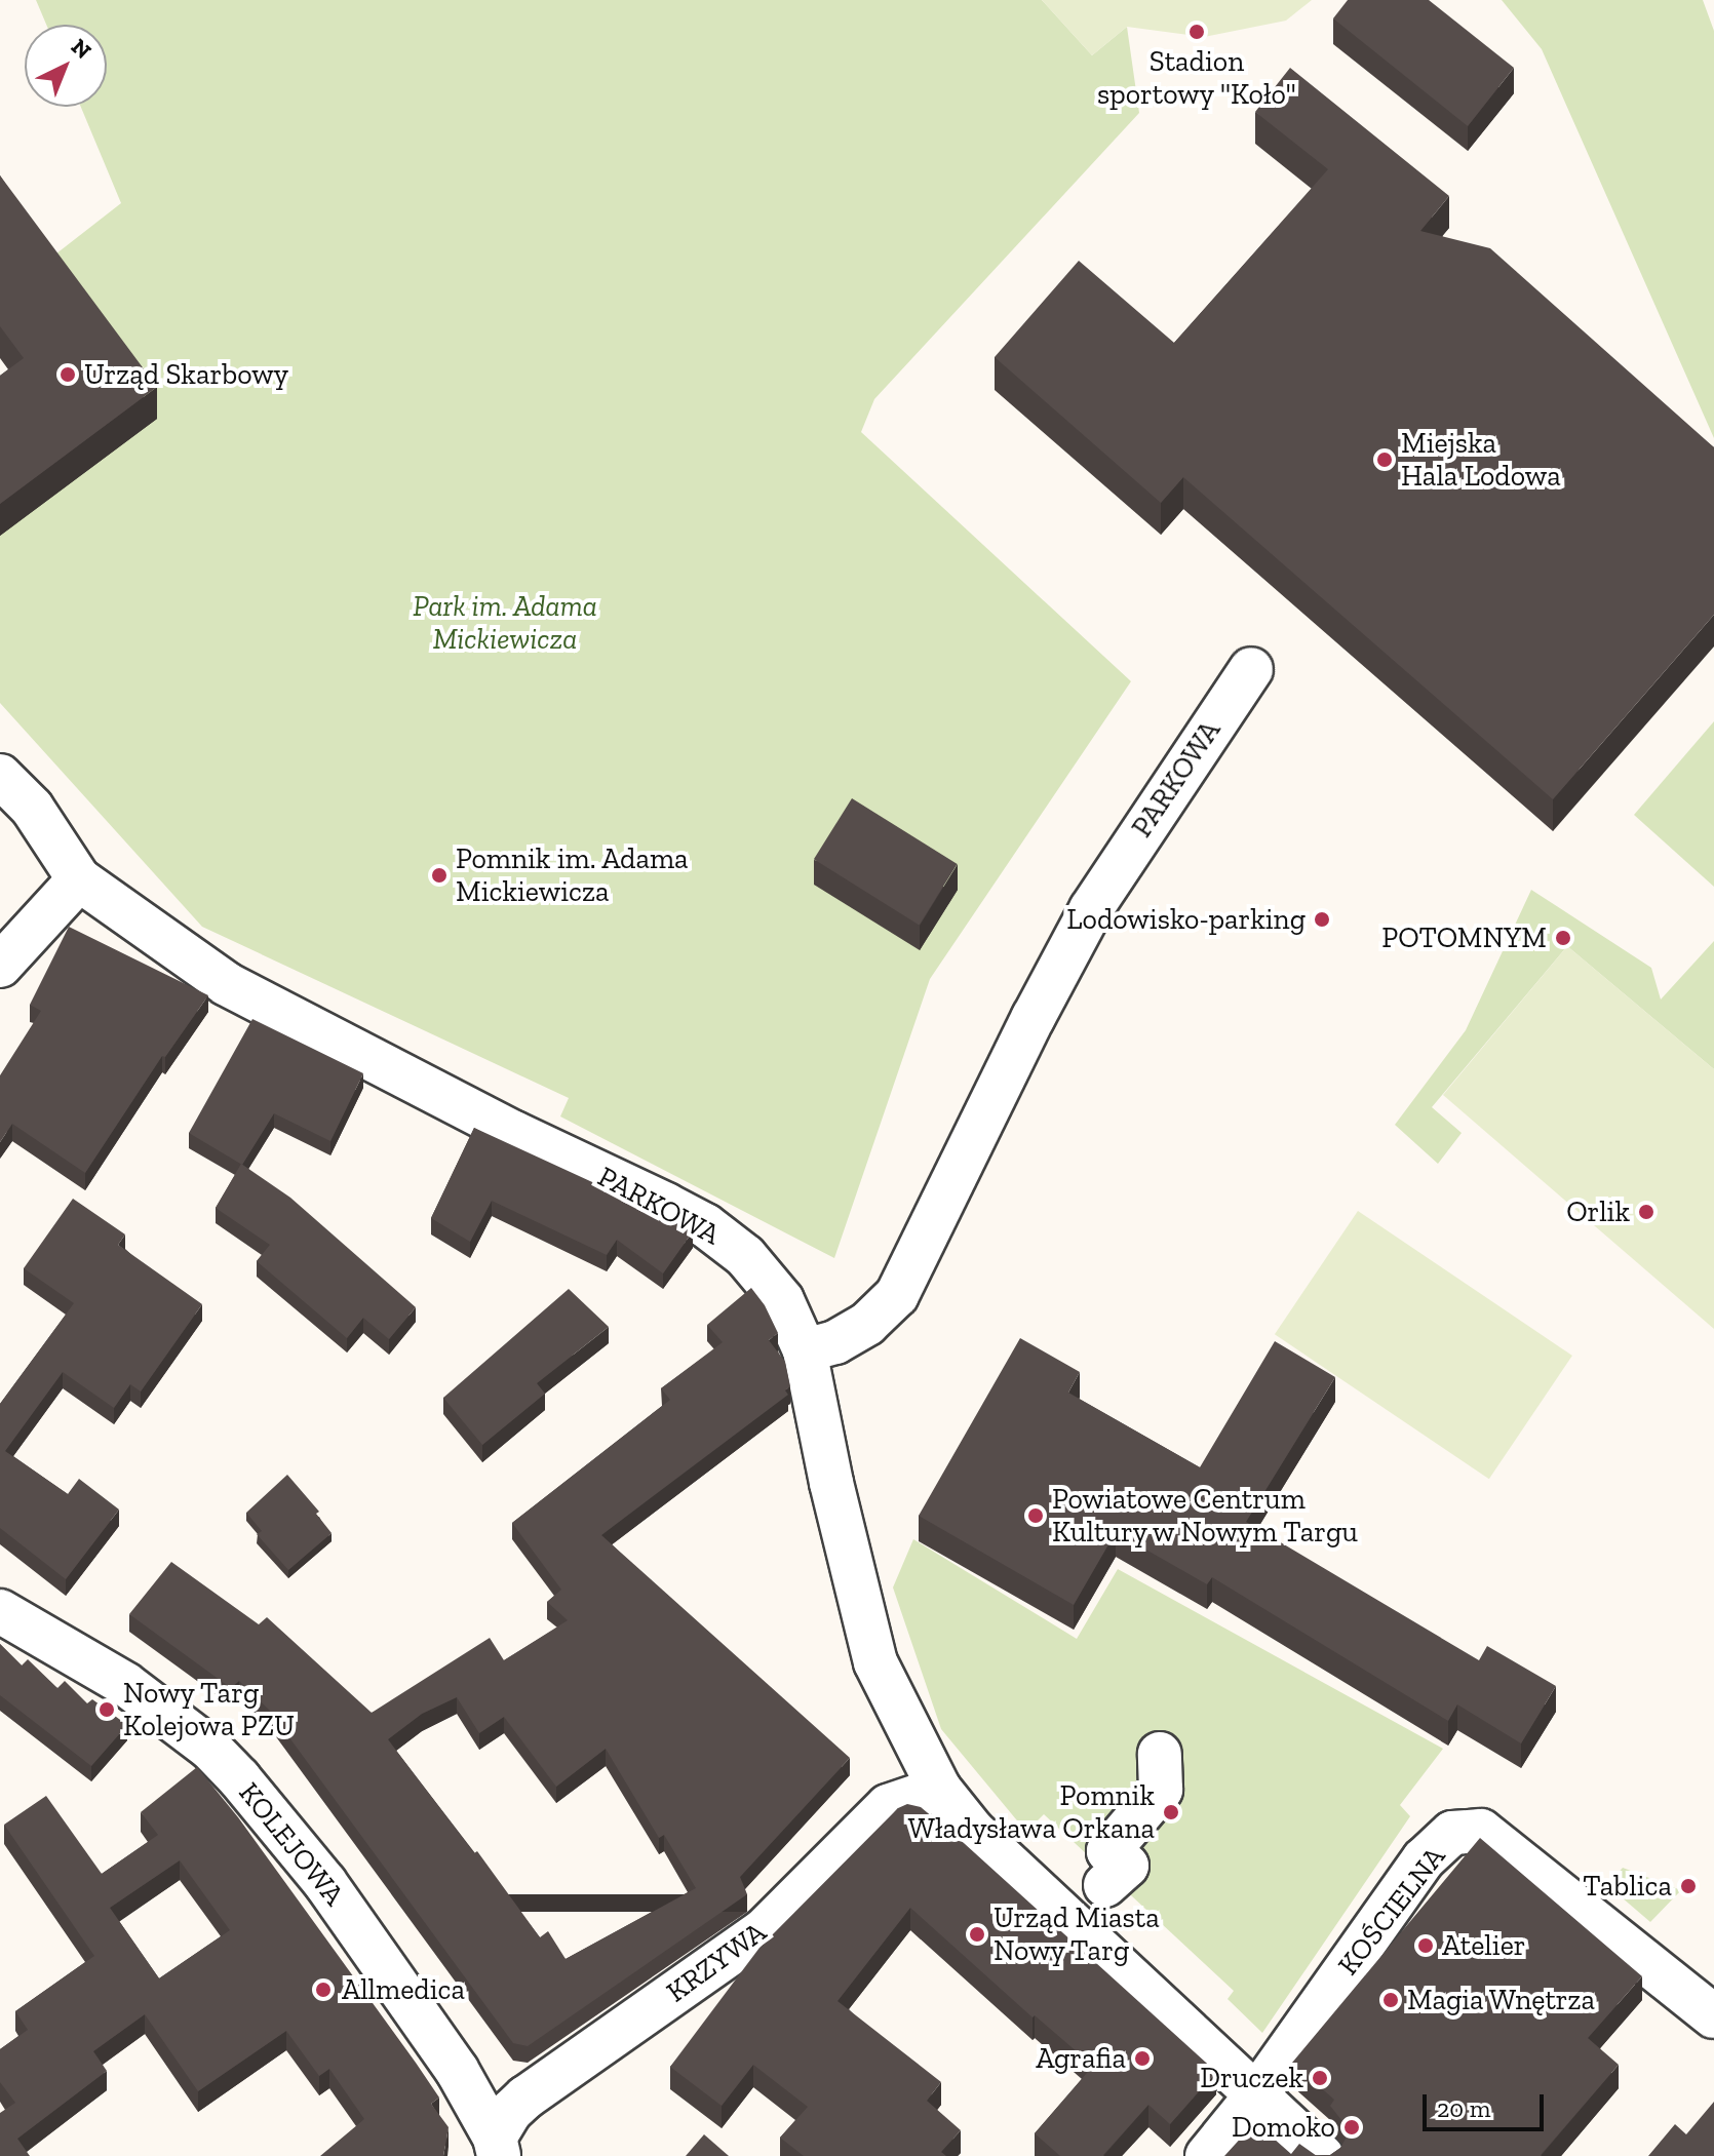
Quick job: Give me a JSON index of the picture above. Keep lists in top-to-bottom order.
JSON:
{
  "streets": {
    "street": [
      "PARKOWA",
      "KOLEJOWA",
      "KOŚCIELNA",
      "KRZYWA"
    ]
  },
  "crossings": [
    ["KOLEJOWA", "KRZYWA"]
  ],
  "parks": ["Park im. Adama Mickiewicza"],
  "places": [
    "Stadion sportowy \"Koło\"",
    "Urząd Skarbowy",
    "Miejska Hala Lodowa",
    "Pomnik im. Adama Mickiewicza",
    "Lodowisko-parking",
    "POTOMNYM",
    "Orlik",
    "Powiatowe Centrum Kultury w Nowym Targu",
    "Nowy Targ Kolejowa PZU",
    "Pomnik Władysława Orkana",
    "Tablica",
    "Urząd Miasta Nowy Targ",
    "Atelier",
    "Allmedica",
    "Magia Wnętrza",
    "Agrafia",
    "Druczek",
    "Domoko"
  ],
  "scale_bar": "20 m",
  "north": "top right"
}
